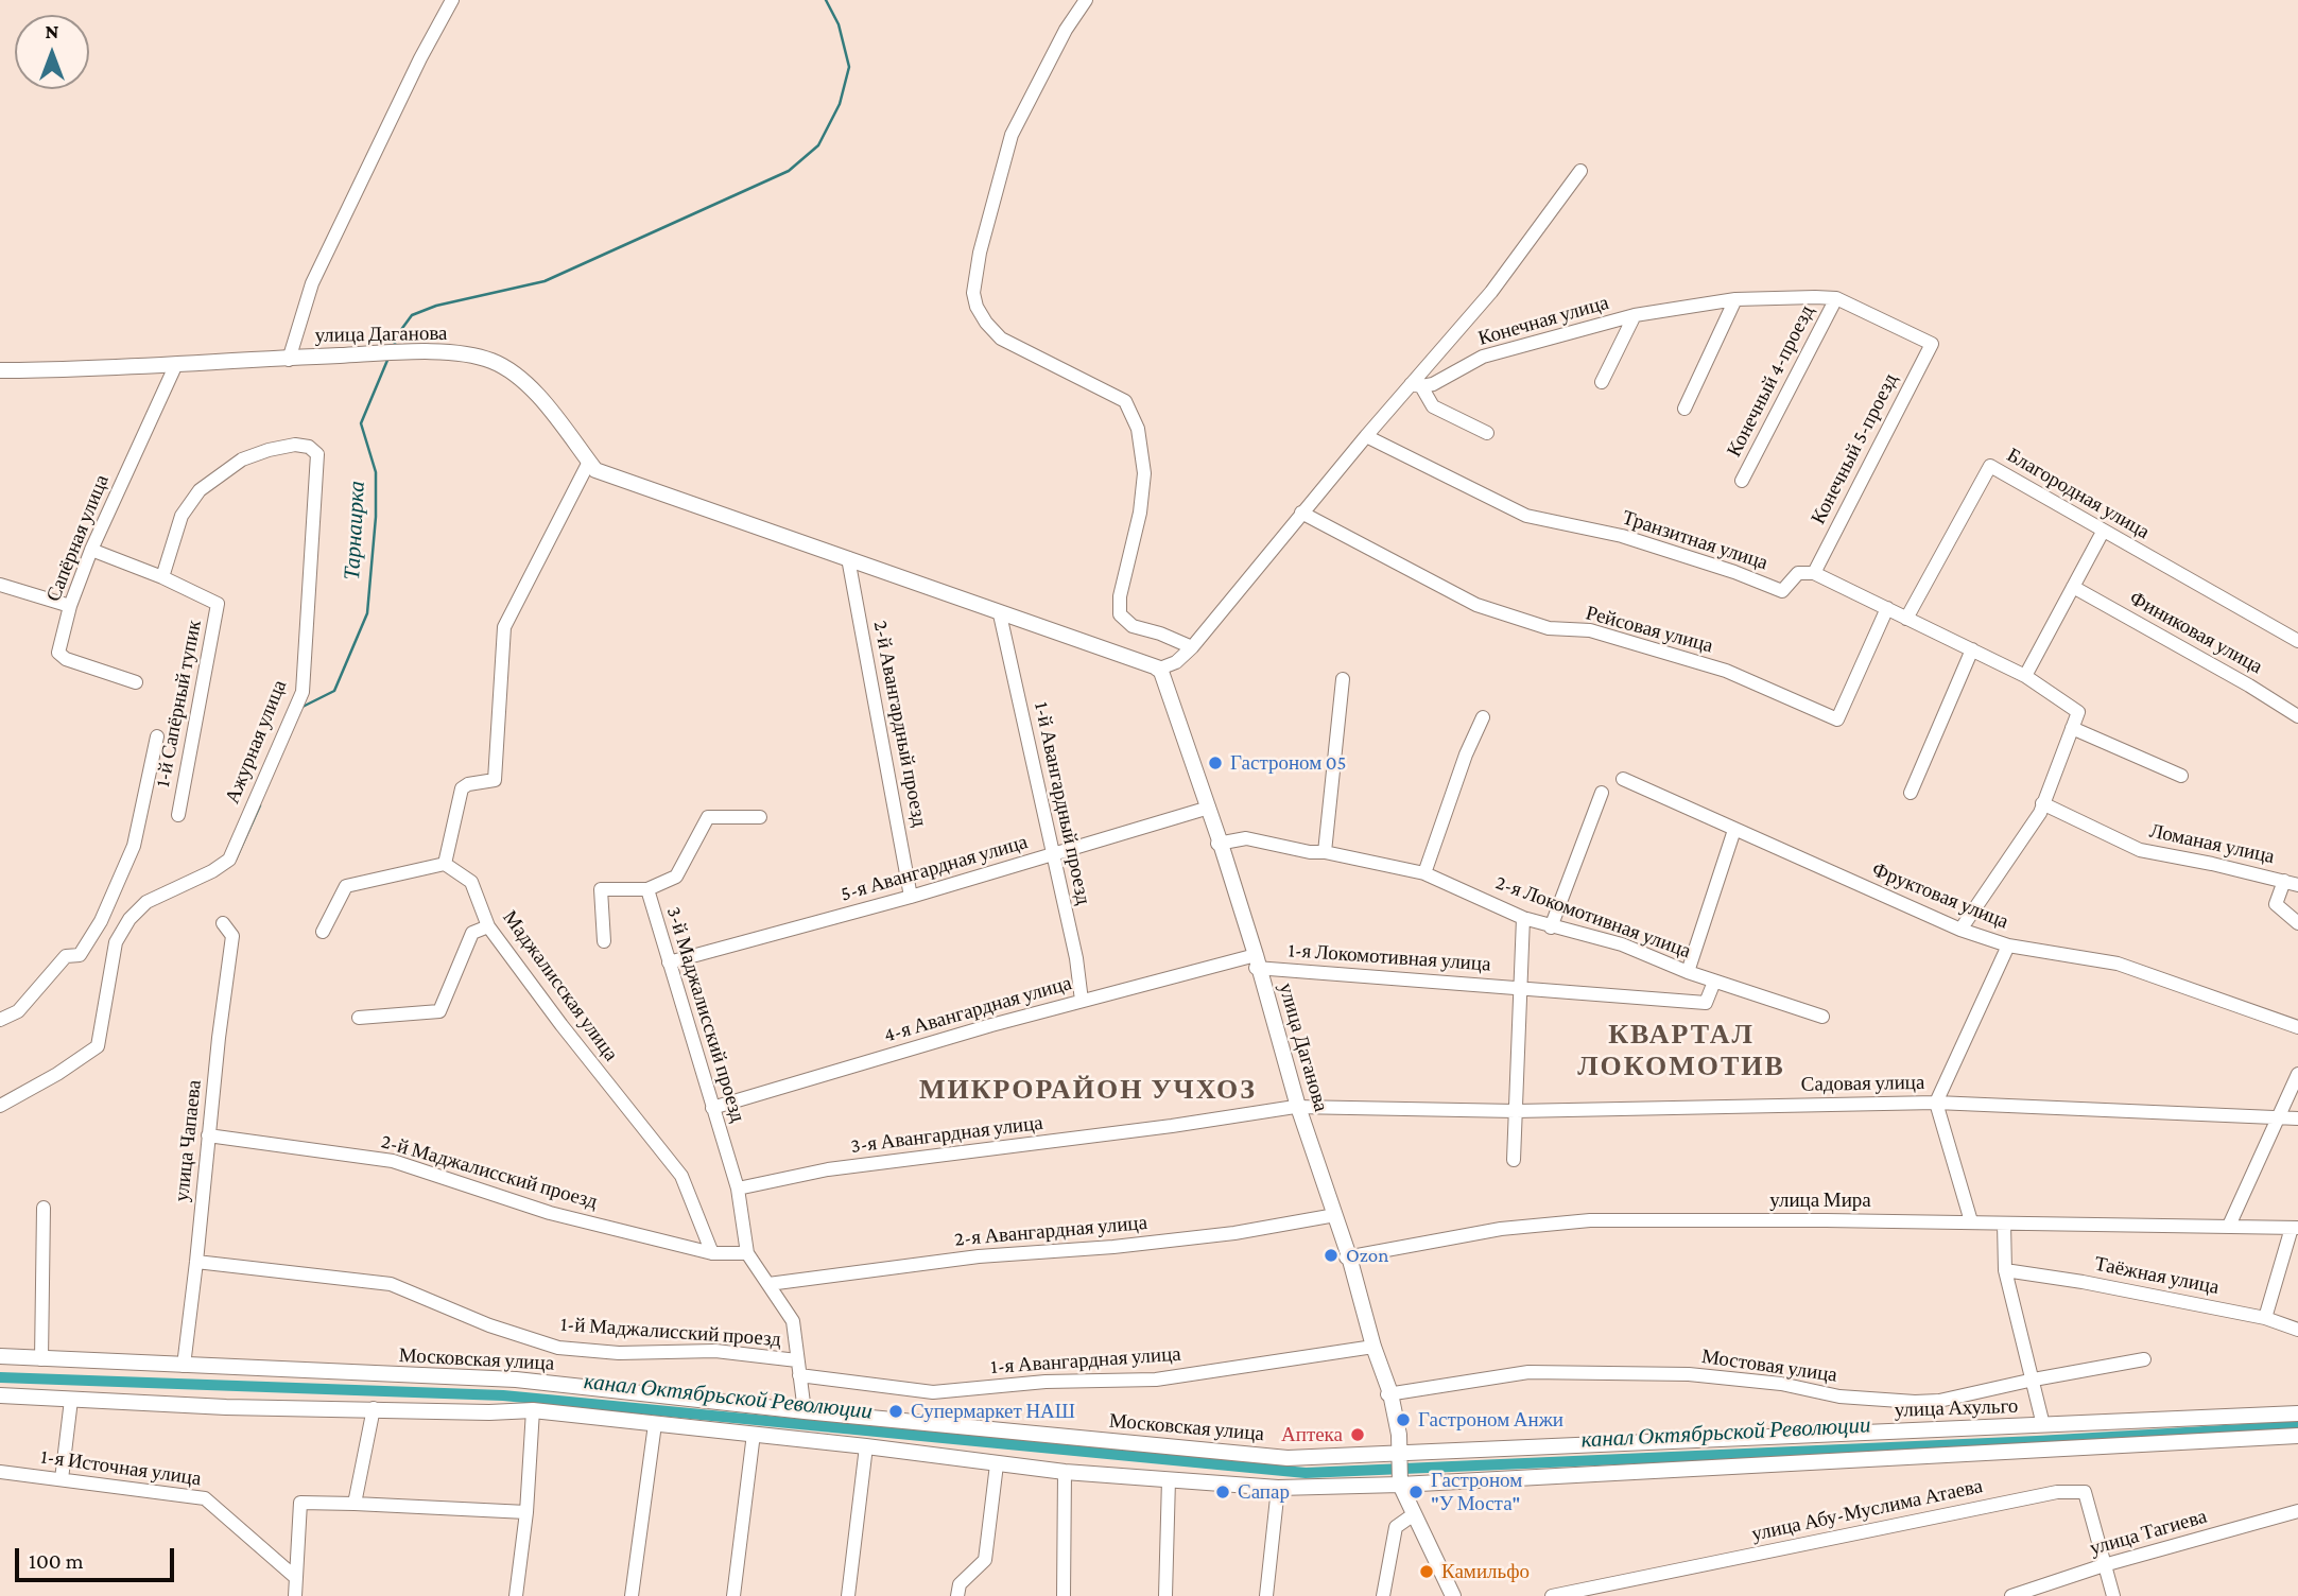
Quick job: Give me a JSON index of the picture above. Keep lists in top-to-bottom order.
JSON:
{
  "streets": {
    "main road": ["улица Даганова", "Московская улица", "улица Ахульго"],
    "street": [
      "Конечная улица",
      "Конечный 4-проезд",
      "Конечный 5-проезд",
      "Благородная улица",
      "Сапёрная улица",
      "Транзитная улица",
      "Рейсовая улица",
      "Финиковая улица",
      "1-й Сапёрный тупик",
      "2-й Авангардный проезд",
      "Ажурная улица",
      "1-й Авангардный проезд",
      "Ломаная улица",
      "5-я Авангардная улица",
      "Фруктовая улица",
      "2-я Локомотивная улица",
      "1-я Локомотивная улица",
      "Маджалисская улица",
      "4-я Авангардная улица",
      "3-й Маджалисский проезд",
      "Садовая улица",
      "3-я Авангардная улица",
      "улица Чапаева",
      "2-й Маджалисский проезд",
      "улица Мира",
      "2-я Авангардная улица",
      "Таёжная улица",
      "1-й Маджалисский проезд",
      "1-я Авангардная улица",
      "Мостовая улица",
      "1-я Источная улица",
      "улица Абу-Муслима Атаева",
      "улица Тагиева"
    ]
  },
  "crossings": [
    ["Конечная улица", "улица Даганова"],
    ["Конечная улица", "Конечный 4-проезд"],
    ["Конечная улица", "Конечный 5-проезд"],
    ["Конечная улица", "Транзитная улица"],
    ["Конечная улица", "Рейсовая улица"],
    ["улица Даганова", "Сапёрная улица"],
    ["улица Даганова", "2-й Авангардный проезд"],
    ["улица Даганова", "1-й Авангардный проезд"],
    ["улица Даганова", "5-я Авангардная улица"],
    ["улица Даганова", "2-я Локомотивная улица"],
    ["улица Даганова", "1-я Локомотивная улица"],
    ["улица Даганова", "4-я Авангардная улица"],
    ["улица Даганова", "Садовая улица"],
    ["улица Даганова", "3-я Авангардная улица"],
    ["улица Даганова", "улица Мира"],
    ["улица Даганова", "2-я Авангардная улица"],
    ["улица Даганова", "Московская улица"],
    ["улица Даганова", "1-я Авангардная улица"],
    ["улица Даганова", "Мостовая улица"],
    ["улица Даганова", "улица Ахульго"],
    ["Конечный 5-проезд", "Транзитная улица"],
    ["Сапёрная улица", "1-й Сапёрный тупик"],
    ["1-й Сапёрный тупик", "Ажурная улица"],
    ["2-й Авангардный проезд", "5-я Авангардная улица"],
    ["1-й Авангардный проезд", "5-я Авангардная улица"],
    ["1-й Авангардный проезд", "4-я Авангардная улица"],
    ["5-я Авангардная улица", "3-й Маджалисский проезд"],
    ["2-я Локомотивная улица", "1-я Локомотивная улица"],
    ["1-я Локомотивная улица", "4-я Авангардная улица"],
    ["1-я Локомотивная улица", "Садовая улица"],
    ["Маджалисская улица", "2-й Маджалисский проезд"],
    ["4-я Авангардная улица", "3-й Маджалисский проезд"],
    ["3-й Маджалисский проезд", "3-я Авангардная улица"],
    ["3-й Маджалисский проезд", "2-й Маджалисский проезд"],
    ["Садовая улица", "3-я Авангардная улица"],
    ["улица Чапаева", "2-й Маджалисский проезд"],
    ["улица Чапаева", "1-й Маджалисский проезд"],
    ["улица Чапаева", "Московская улица"],
    ["Московская улица", "улица Ахульго"],
    ["улица Абу-Муслима Атаева", "улица Тагиева"]
  ],
  "districts": ["КВАРТАЛ ЛОКОМОТИВ", "МИКРОРАЙОН УЧХОЗ"],
  "water": ["Тарнаирка", "канал Октябрьской Революции"],
  "places": [
    "Гастроном 05",
    "Ozon",
    "Супермаркет НАШ",
    "Гастроном Анжи",
    "Аптека",
    "Сапар",
    "Гастроном \"У Моста\"",
    "Камильфо"
  ],
  "scale_bar": "100 m",
  "north": "top"
}
